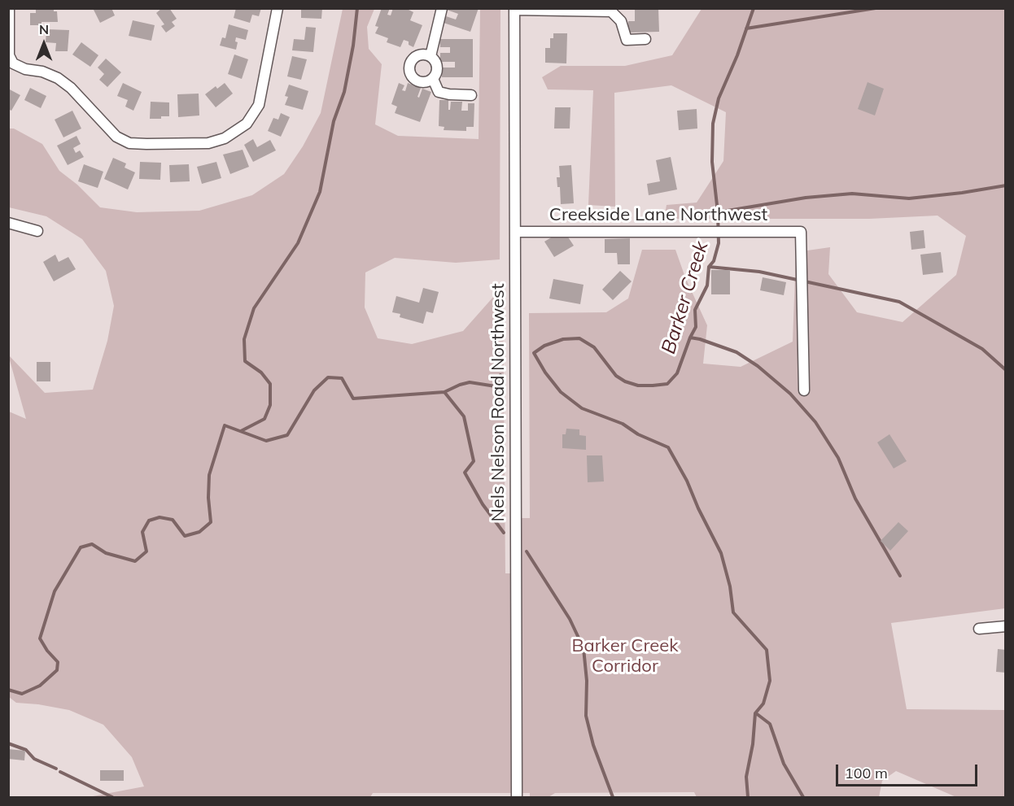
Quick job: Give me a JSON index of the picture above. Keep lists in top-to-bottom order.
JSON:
{
  "streets": {
    "street": ["Creekside Lane Northwest", "Nels Nelson Road Northwest"]
  },
  "crossings": [
    ["Creekside Lane Northwest", "Nels Nelson Road Northwest"]
  ],
  "water": ["Barker Creek"],
  "parks": ["Barker Creek Corridor"],
  "scale_bar": "100 m",
  "north": "top"
}
